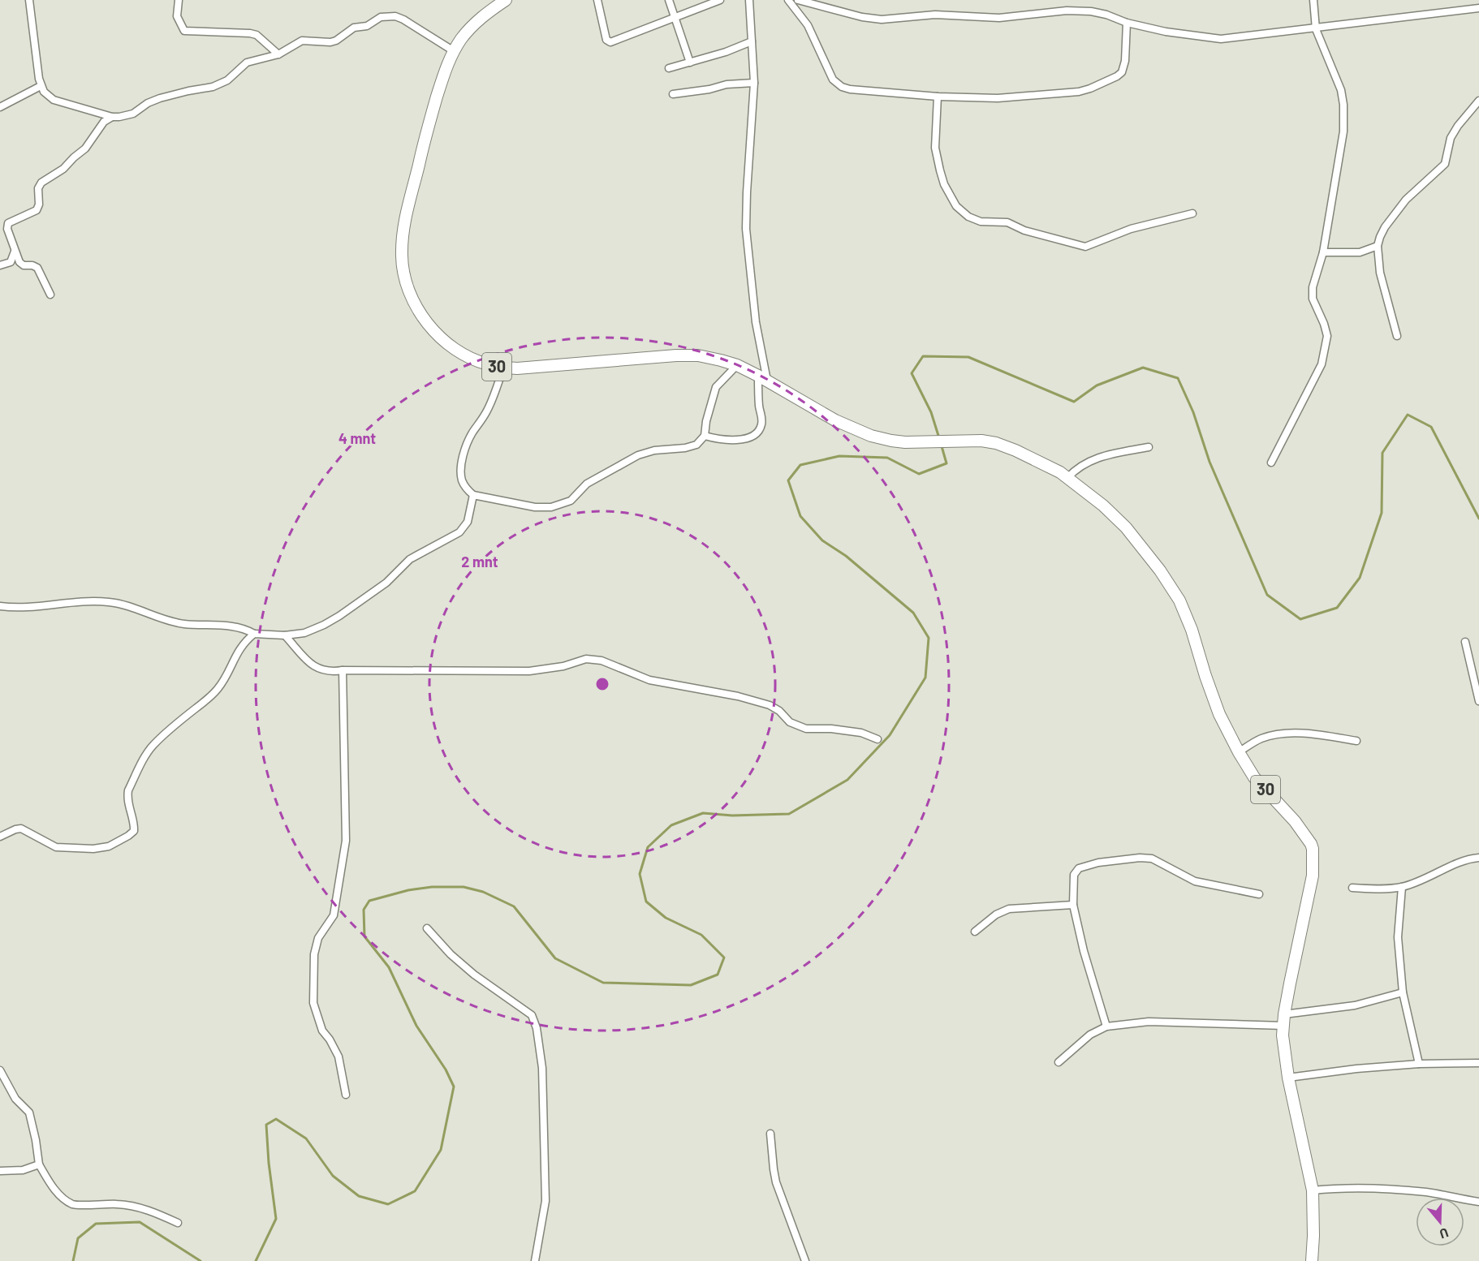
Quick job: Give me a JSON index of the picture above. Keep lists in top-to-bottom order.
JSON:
{
  "streets": {
    "highway": ["30"]
  },
  "north": "bottom",
  "rings": ["4 mnt", "2 mnt"]
}
